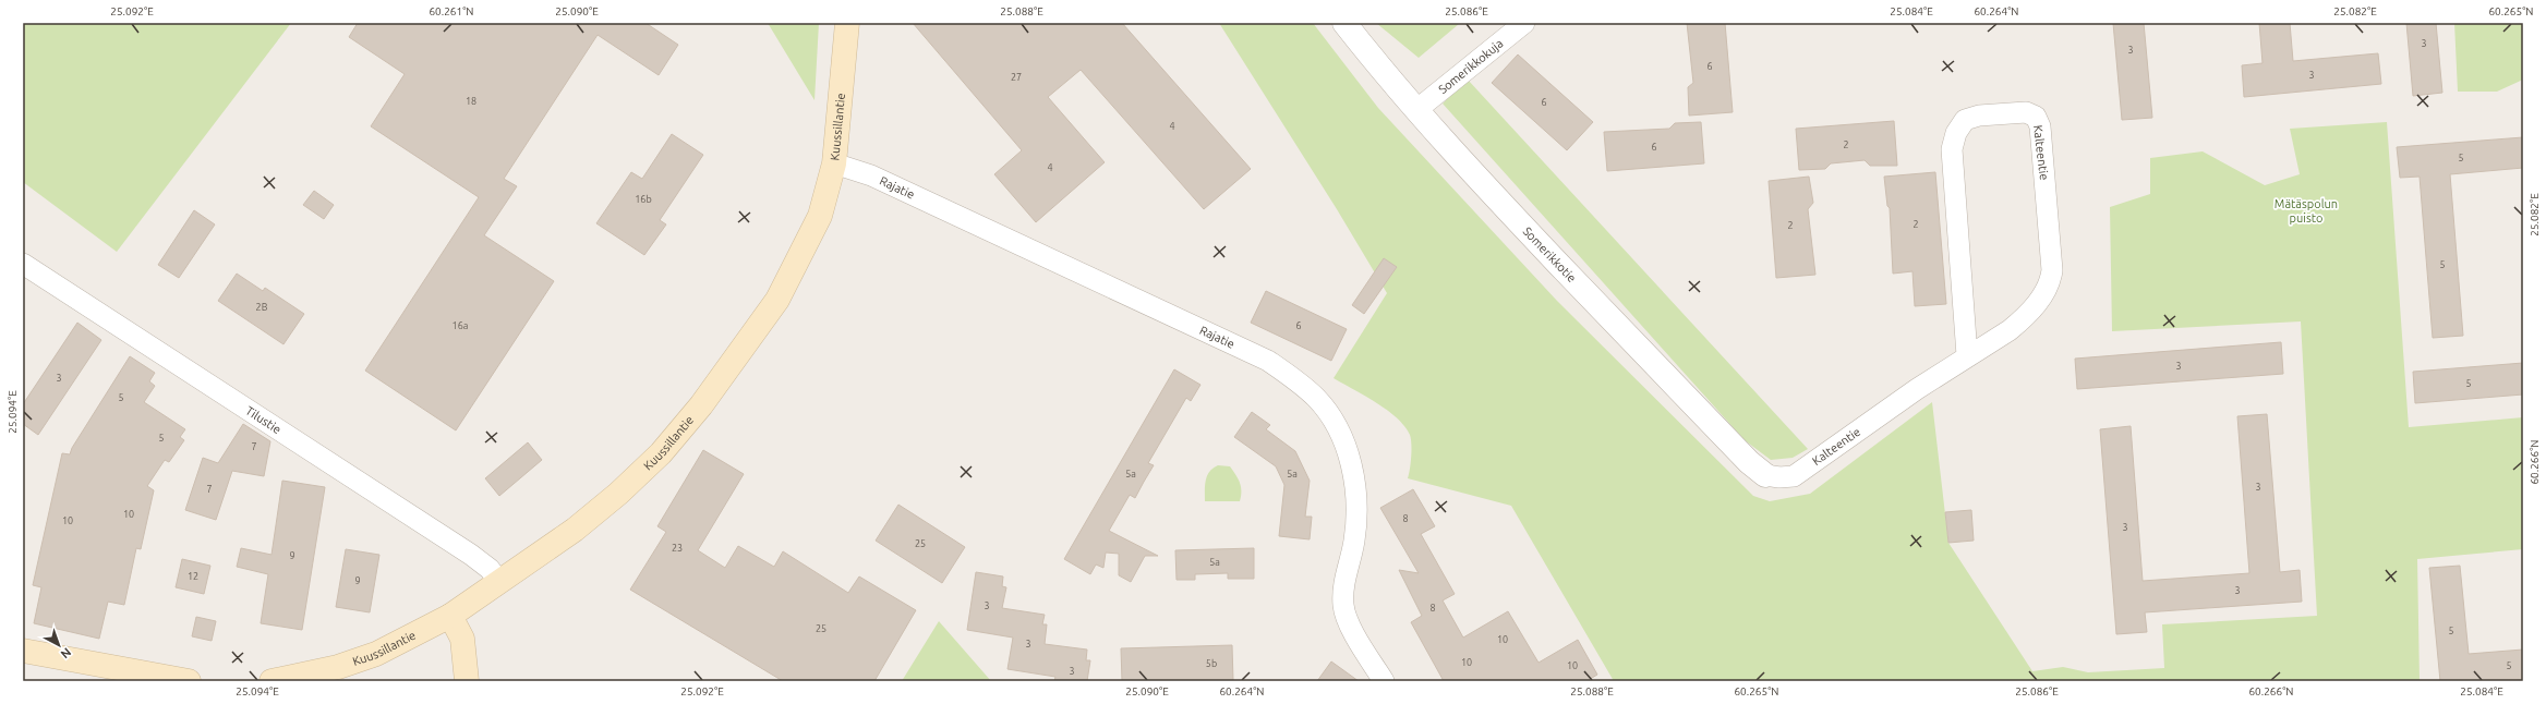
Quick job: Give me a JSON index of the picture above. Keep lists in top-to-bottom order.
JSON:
{
  "streets": {
    "main road": ["Kuussillantie"],
    "street": [
      "Somerikkokuja",
      "Kalteentie",
      "Rajatie",
      "Somerikkotie",
      "Tilustie"
    ]
  },
  "crossings": [
    ["Somerikkokuja", "Somerikkotie"],
    ["Kuussillantie", "Rajatie"],
    ["Kuussillantie", "Tilustie"],
    ["Kalteentie", "Somerikkotie"]
  ],
  "parks": ["Mätäspolun puisto"],
  "house_numbers": [
    "3",
    "3",
    "6",
    "3",
    "27",
    "18",
    "6",
    "4",
    "2",
    "6",
    "5",
    "4",
    "16b",
    "2",
    "2",
    "5",
    "2B",
    "16a",
    "6",
    "3",
    "3",
    "5",
    "5",
    "5",
    "7",
    "5a",
    "5a",
    "3",
    "7",
    "10",
    "8",
    "10",
    "3",
    "25",
    "23",
    "9",
    "5a",
    "12",
    "9",
    "3",
    "3",
    "8",
    "25",
    "5",
    "10",
    "3",
    "10",
    "5b",
    "10",
    "5",
    "3"
  ],
  "north": "bottom right",
  "coordinates": [
    "25.092°E",
    "60.261°N",
    "25.090°E",
    "25.088°E",
    "25.086°E",
    "25.084°E",
    "60.264°N",
    "25.082°E",
    "60.265°N",
    "25.094°E",
    "60.266°N"
  ]
}
